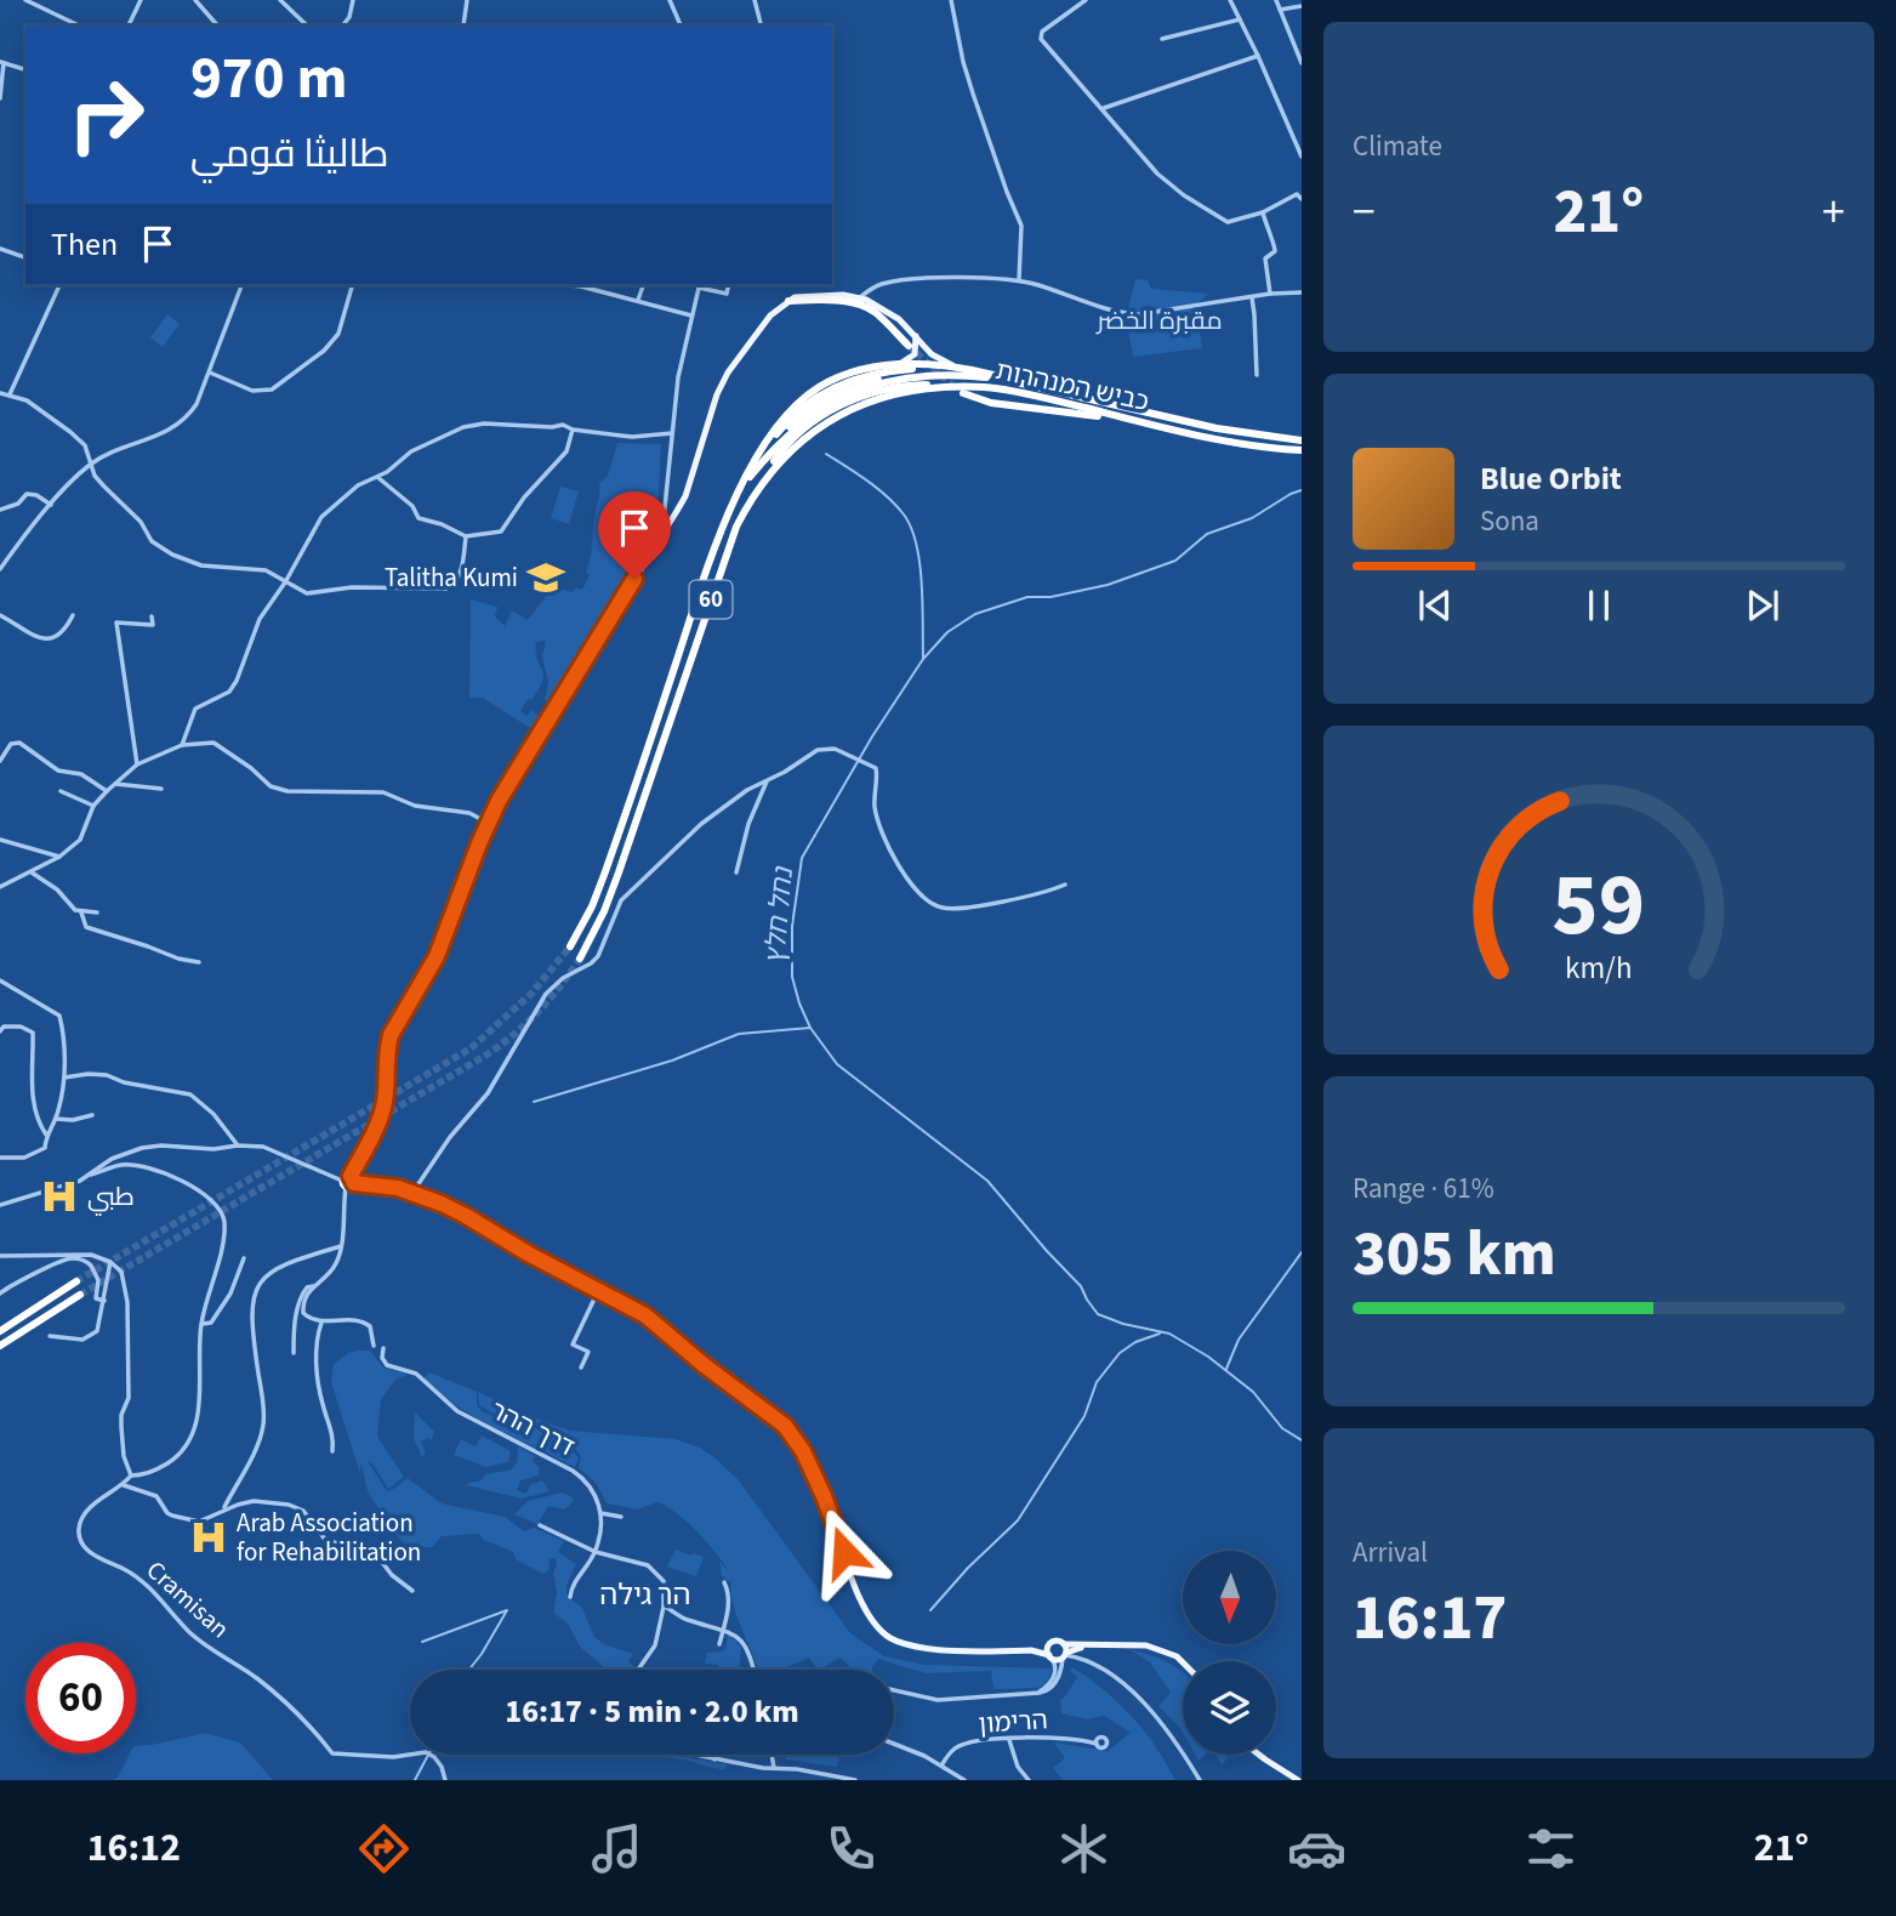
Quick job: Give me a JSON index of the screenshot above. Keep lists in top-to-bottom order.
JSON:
{
  "streets": {
    "highway": ["כביש המנהרות", "60"],
    "street": ["דרך ההר", "Cramisan", "הרימון"]
  },
  "crossings": [
    ["כביש המנהרות", "60"]
  ],
  "districts": ["הר גילה"],
  "water": ["נחל חלץ"],
  "parks": ["مقبرة الخضر"],
  "places": {
    "school or university": ["Talitha Kumi"],
    "hospital": ["طبي", "Arab Association for Rehabilitation"]
  },
  "north": "bottom",
  "page": {
    "tile": [
      "Climate",
      ["Range · 61%", "305 km"],
      ["Arrival", "16:17"]
    ],
    "turn": ["970 m", "طاليثا قومي"],
    "heat": ["−", "21°", "+"],
    "then": "Then",
    "song": ["Blue Orbit", "Sona"],
    "limit": "60",
    "trip": "16:17 · 5 min · 2.0 km",
    "tabs": ["16:12", "21°"],
    "gauge": ["59", "km/h"]
  }
}
